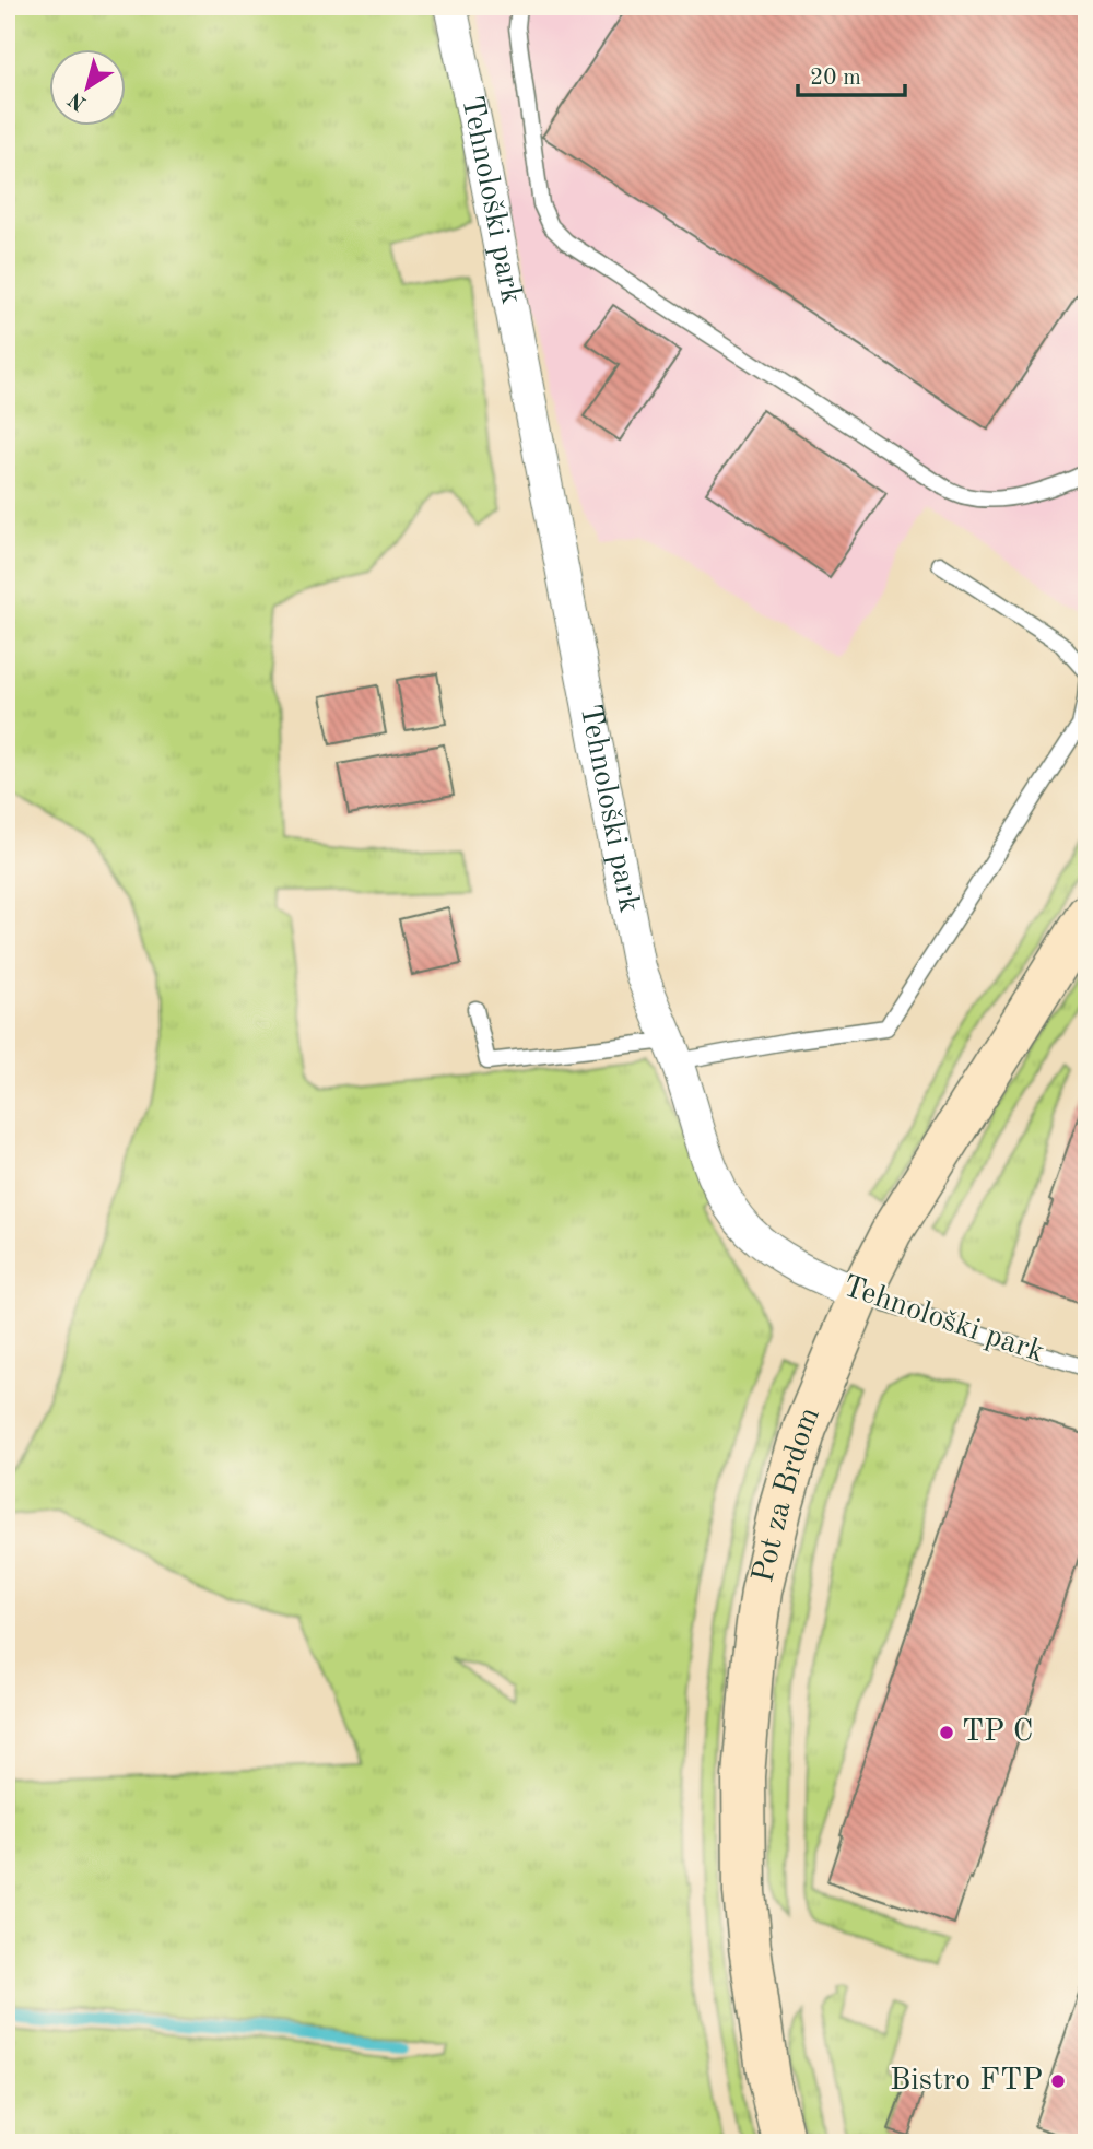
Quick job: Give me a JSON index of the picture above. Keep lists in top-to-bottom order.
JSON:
{
  "streets": {
    "main road": ["Pot za Brdom"],
    "street": ["Tehnološki park"]
  },
  "crossings": [
    ["Tehnološki park", "Pot za Brdom"]
  ],
  "places": ["TP C", "Bistro FTP"],
  "scale_bar": "20 m",
  "north": "bottom left"
}
